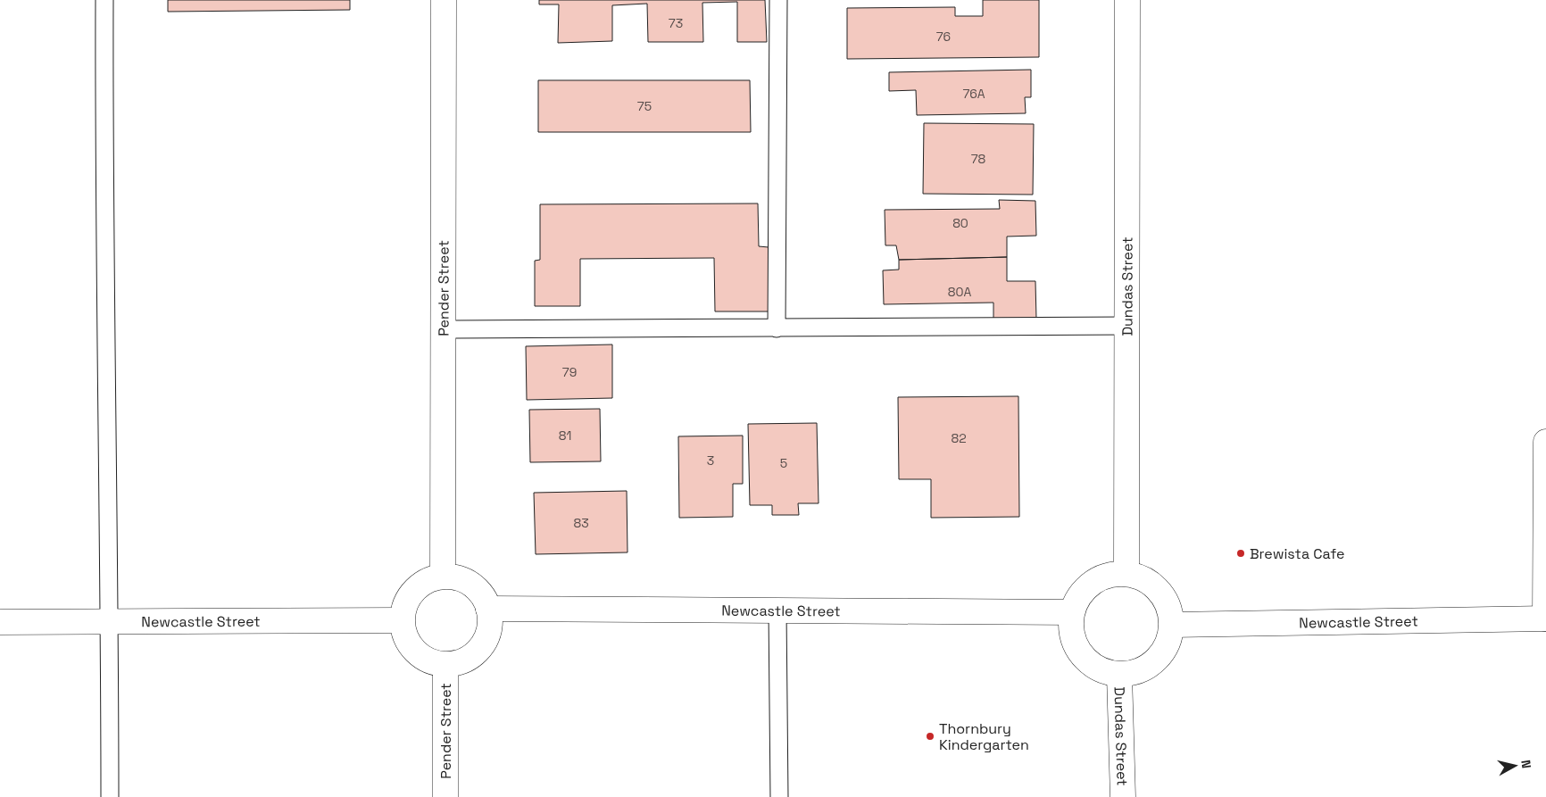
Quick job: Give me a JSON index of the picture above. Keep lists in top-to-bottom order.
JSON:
{
  "streets": {
    "street": ["Dundas Street", "Pender Street", "Newcastle Street"]
  },
  "crossings": [
    ["Dundas Street", "Newcastle Street"],
    ["Pender Street", "Newcastle Street"]
  ],
  "places": ["Brewista Cafe", "Thornbury Kindergarten"],
  "house_numbers": [
    "73",
    "76",
    "76A",
    "75",
    "78",
    "80",
    "80A",
    "79",
    "81",
    "82",
    "3",
    "5",
    "83"
  ],
  "north": "right"
}
